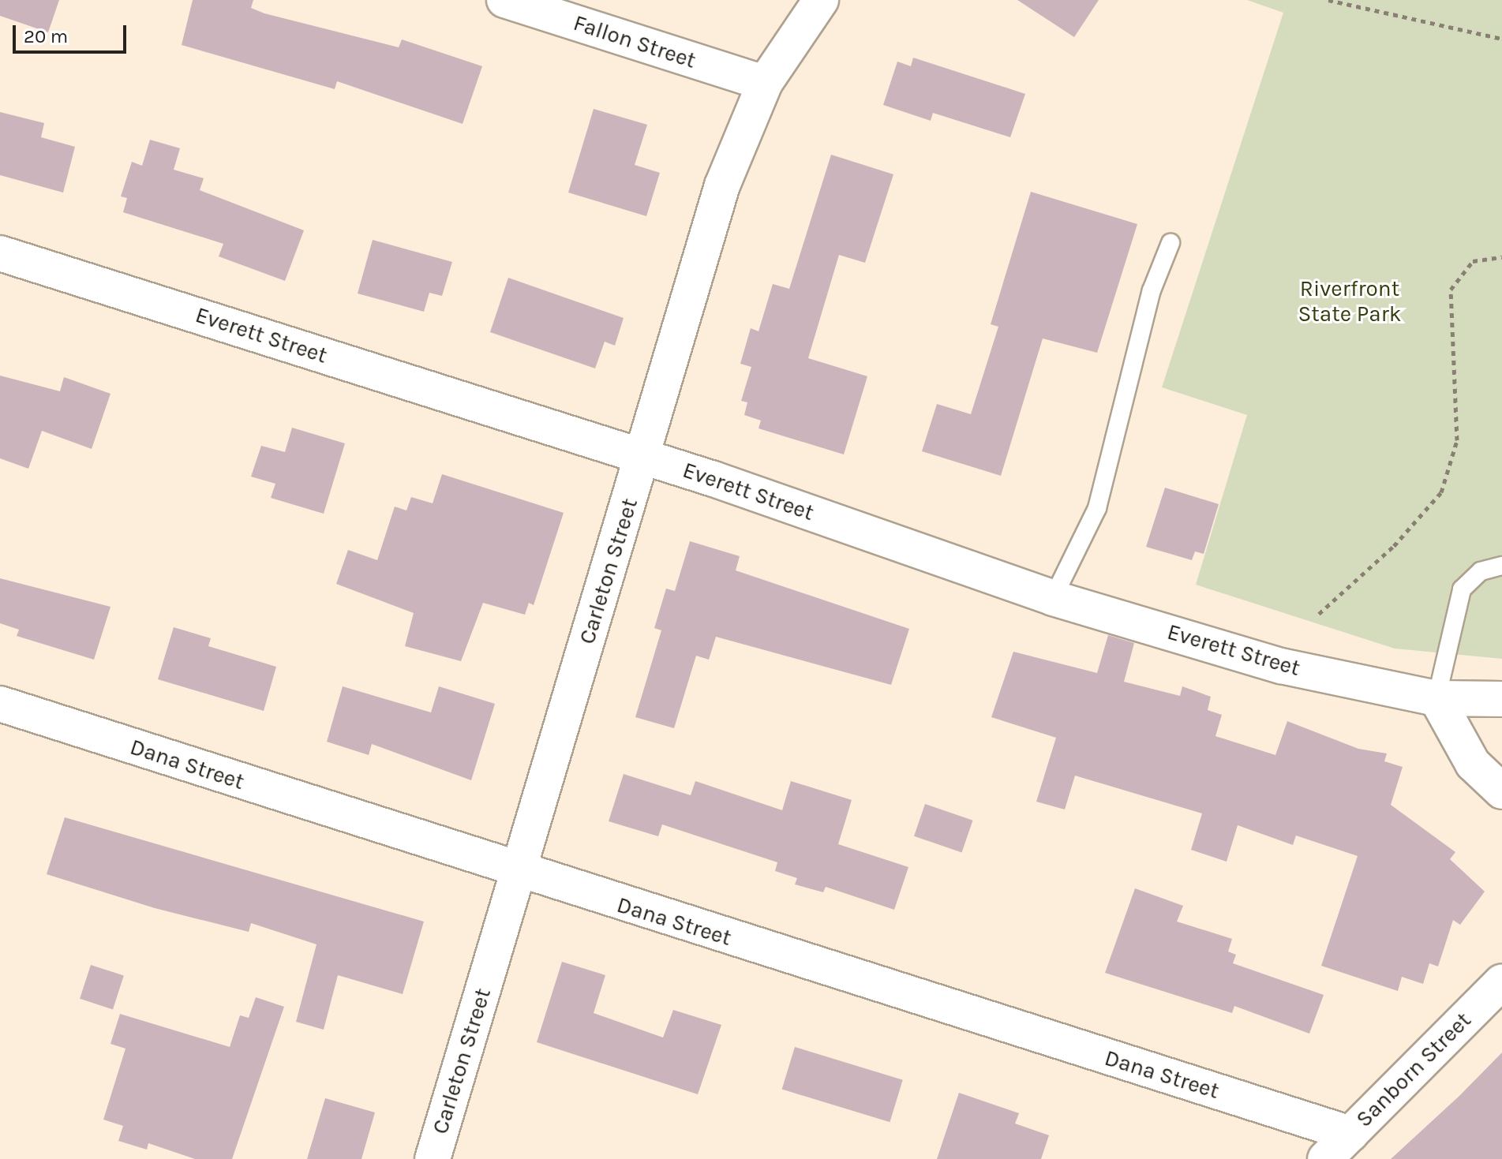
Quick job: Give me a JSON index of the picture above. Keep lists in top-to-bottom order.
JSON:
{
  "streets": {
    "street": [
      "Fallon Street",
      "Everett Street",
      "Carleton Street",
      "Dana Street",
      "Sanborn Street"
    ]
  },
  "crossings": [
    ["Fallon Street", "Carleton Street"],
    ["Everett Street", "Carleton Street"],
    ["Carleton Street", "Dana Street"],
    ["Dana Street", "Sanborn Street"]
  ],
  "parks": ["Riverfront State Park"],
  "scale_bar": "20 m"
}
